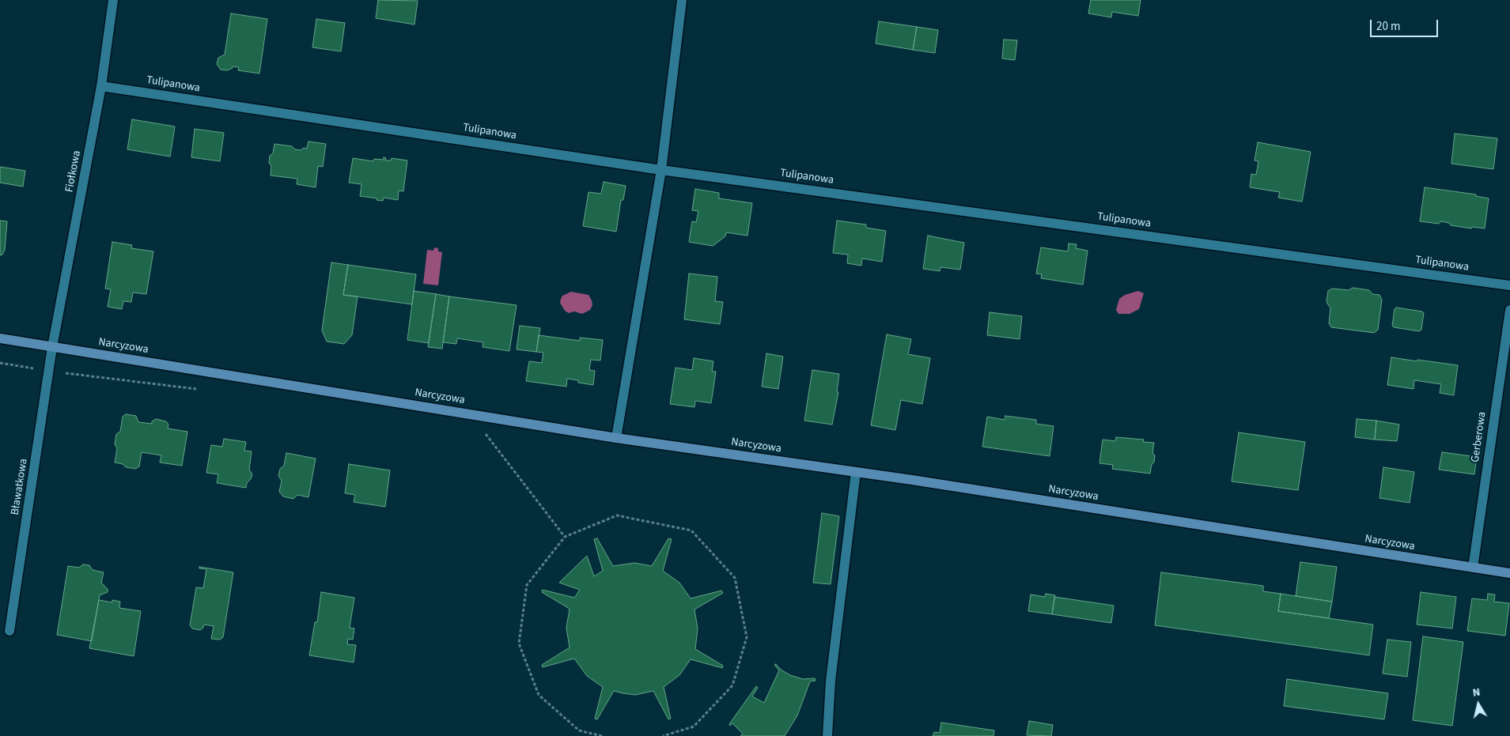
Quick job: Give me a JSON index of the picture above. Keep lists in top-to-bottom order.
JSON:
{
  "streets": {
    "street": [
      "Tulipanowa",
      "Fiołkowa",
      "Narcyzowa",
      "Gerberowa",
      "Bławatkowa"
    ]
  },
  "crossings": [
    ["Tulipanowa", "Fiołkowa"],
    ["Fiołkowa", "Narcyzowa"],
    ["Fiołkowa", "Bławatkowa"],
    ["Narcyzowa", "Gerberowa"],
    ["Narcyzowa", "Bławatkowa"]
  ],
  "scale_bar": "20 m",
  "north": "top"
}
